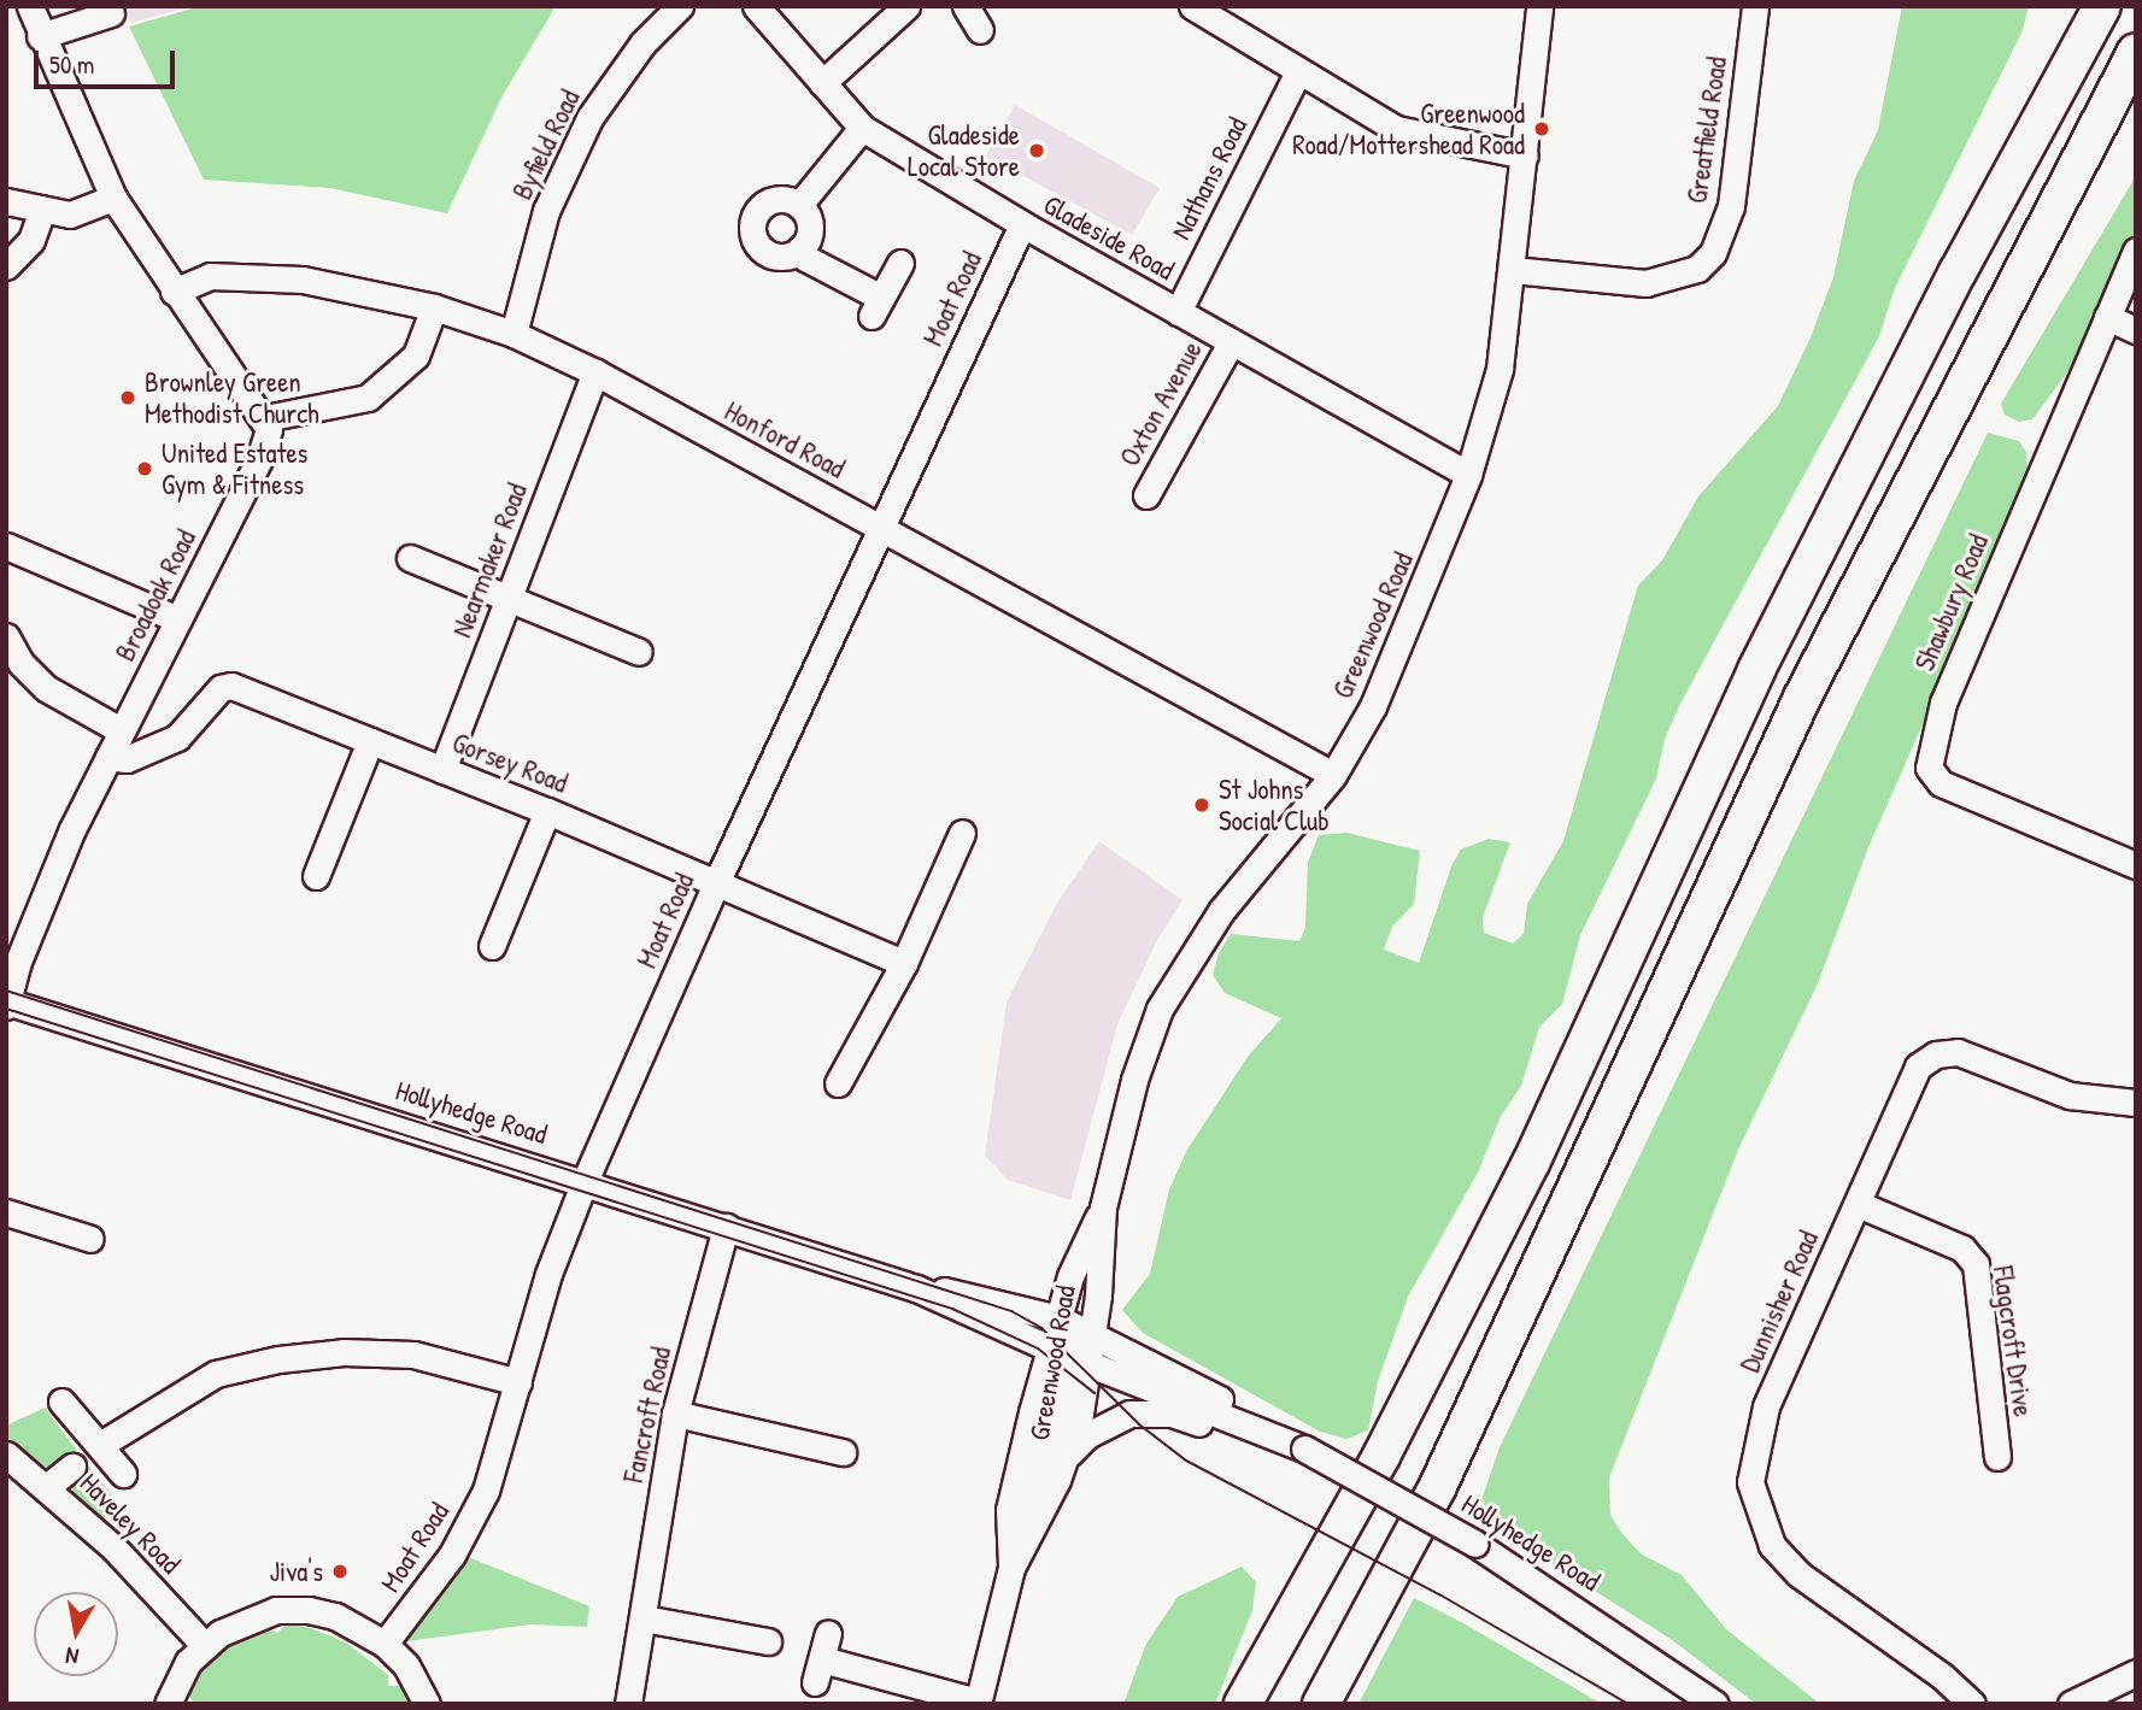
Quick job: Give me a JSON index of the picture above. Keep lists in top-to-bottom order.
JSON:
{
  "streets": {
    "street": [
      "Greatfield Road",
      "Byfield Road",
      "Nathans Road",
      "Gladeside Road",
      "Moat Road",
      "Oxton Avenue",
      "Honford Road",
      "Nearmaker Road",
      "Broadoak Road",
      "Shawbury Road",
      "Greenwood Road",
      "Gorsey Road",
      "Hollyhedge Road",
      "Dunnisher Road",
      "Flagcroft Drive",
      "Fancroft Road",
      "Haveley Road"
    ]
  },
  "crossings": [
    ["Greatfield Road", "Greenwood Road"],
    ["Byfield Road", "Honford Road"],
    ["Nathans Road", "Gladeside Road"],
    ["Gladeside Road", "Moat Road"],
    ["Gladeside Road", "Oxton Avenue"],
    ["Gladeside Road", "Greenwood Road"],
    ["Moat Road", "Honford Road"],
    ["Moat Road", "Gorsey Road"],
    ["Moat Road", "Hollyhedge Road"],
    ["Honford Road", "Nearmaker Road"],
    ["Honford Road", "Greenwood Road"],
    ["Nearmaker Road", "Gorsey Road"],
    ["Broadoak Road", "Gorsey Road"],
    ["Broadoak Road", "Hollyhedge Road"],
    ["Greenwood Road", "Hollyhedge Road"],
    ["Hollyhedge Road", "Fancroft Road"],
    ["Dunnisher Road", "Flagcroft Drive"]
  ],
  "places": [
    "Greenwood Road/Mottershead Road",
    "Gladeside Local Store",
    "Brownley Green Methodist Church",
    "United Estates Gym & Fitness",
    "St Johns Social Club",
    "Jiva's"
  ],
  "scale_bar": "50 m",
  "north": "bottom"
}
